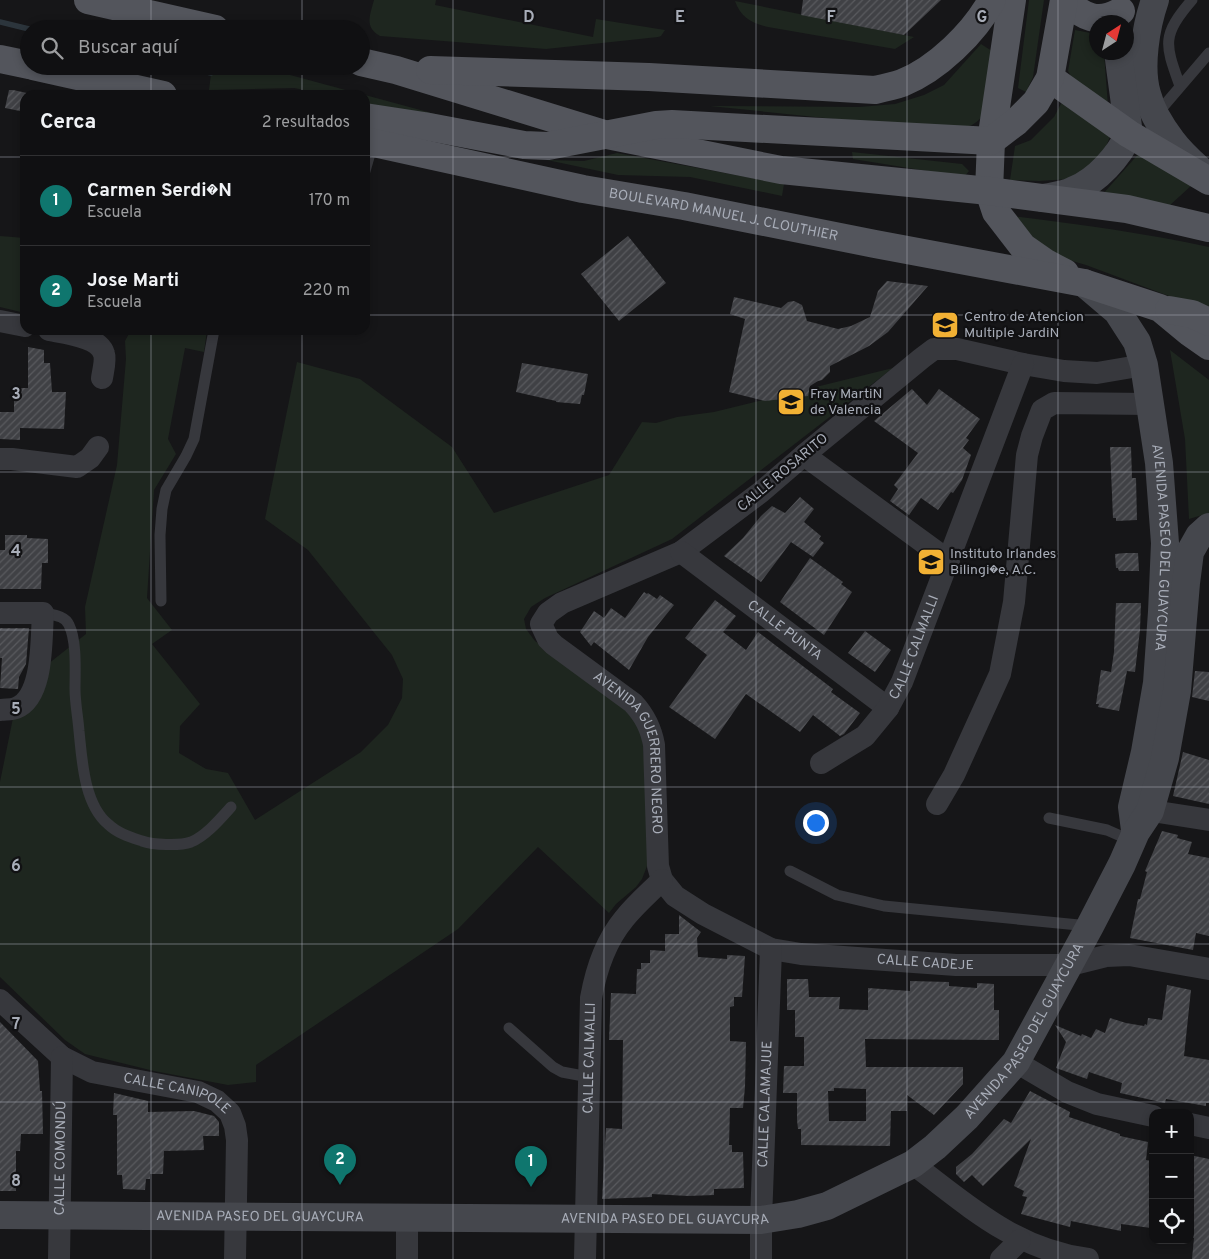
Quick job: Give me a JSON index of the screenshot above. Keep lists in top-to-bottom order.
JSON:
{
  "streets": {
    "main road": ["BOULEVARD MANUEL J. CLOUTHIER"],
    "street": [
      "CALLE ROSARITO",
      "AVENIDA PASEO DEL GUAYCURA",
      "CALLE PUNTA",
      "CALLE CALMALLI",
      "AVENIDA GUERRERO NEGRO",
      "CALLE CADEJE",
      "CALLE CANIPOLE",
      "CALLE CALAMAJUE",
      "CALLE COMONDÚ"
    ]
  },
  "crossings": [
    ["BOULEVARD MANUEL J. CLOUTHIER", "AVENIDA PASEO DEL GUAYCURA"],
    ["CALLE ROSARITO", "AVENIDA PASEO DEL GUAYCURA"],
    ["CALLE ROSARITO", "CALLE PUNTA"],
    ["CALLE ROSARITO", "CALLE CALMALLI"],
    ["CALLE ROSARITO", "AVENIDA GUERRERO NEGRO"],
    ["AVENIDA PASEO DEL GUAYCURA", "CALLE CALMALLI"],
    ["AVENIDA PASEO DEL GUAYCURA", "CALLE CADEJE"],
    ["AVENIDA PASEO DEL GUAYCURA", "CALLE CANIPOLE"],
    ["AVENIDA PASEO DEL GUAYCURA", "CALLE CALAMAJUE"],
    ["AVENIDA PASEO DEL GUAYCURA", "CALLE COMONDÚ"],
    ["CALLE PUNTA", "CALLE CALMALLI"],
    ["CALLE CALMALLI", "AVENIDA GUERRERO NEGRO"],
    ["CALLE CALMALLI", "CALLE CADEJE"],
    ["AVENIDA GUERRERO NEGRO", "CALLE CADEJE"],
    ["CALLE CADEJE", "CALLE CALAMAJUE"],
    ["CALLE CANIPOLE", "CALLE COMONDÚ"]
  ],
  "places": {
    "school or university": ["Centro de Atencion Multiple JardiN", "Fray MartiN de Valencia", "Instituto Irlandes Bilingi�e, A.C."]
  },
  "north": "top right",
  "page": {
    "search": "Buscar aquí",
    "heading": ["Cerca", "2 resultados"],
    "list": [
      {
        "mark": "1",
        "name": "Carmen Serdi�N",
        "note": "Escuela",
        "value": "170 m"
      },
      {
        "mark": "2",
        "name": "Jose Marti",
        "note": "Escuela",
        "value": "220 m"
      }
    ],
    "map_buttons": ["+", "−"],
    "pins": ["2", "1"]
  },
  "grid": {
    "columns": [
      "D",
      "E",
      "F",
      "G"
    ],
    "rows": [
      "3",
      "4",
      "5",
      "6",
      "7",
      "8"
    ]
  }
}
